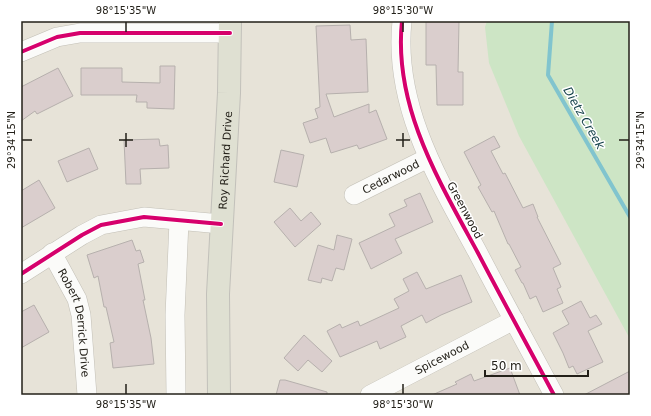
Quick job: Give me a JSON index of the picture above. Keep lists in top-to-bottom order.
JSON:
{
  "streets": {
    "main road": ["Roy Richard Drive"],
    "street": [
      "Cedarwood",
      "Greenwood",
      "Robert Derrick Drive",
      "Spicewood"
    ]
  },
  "crossings": [
    ["Cedarwood", "Greenwood"],
    ["Greenwood", "Spicewood"]
  ],
  "water": ["Dietz Creek"],
  "scale_bar": "50 m",
  "coordinates": ["98°15'35\"W", "98°15'30\"W", "29°34'15\"N"]
}
